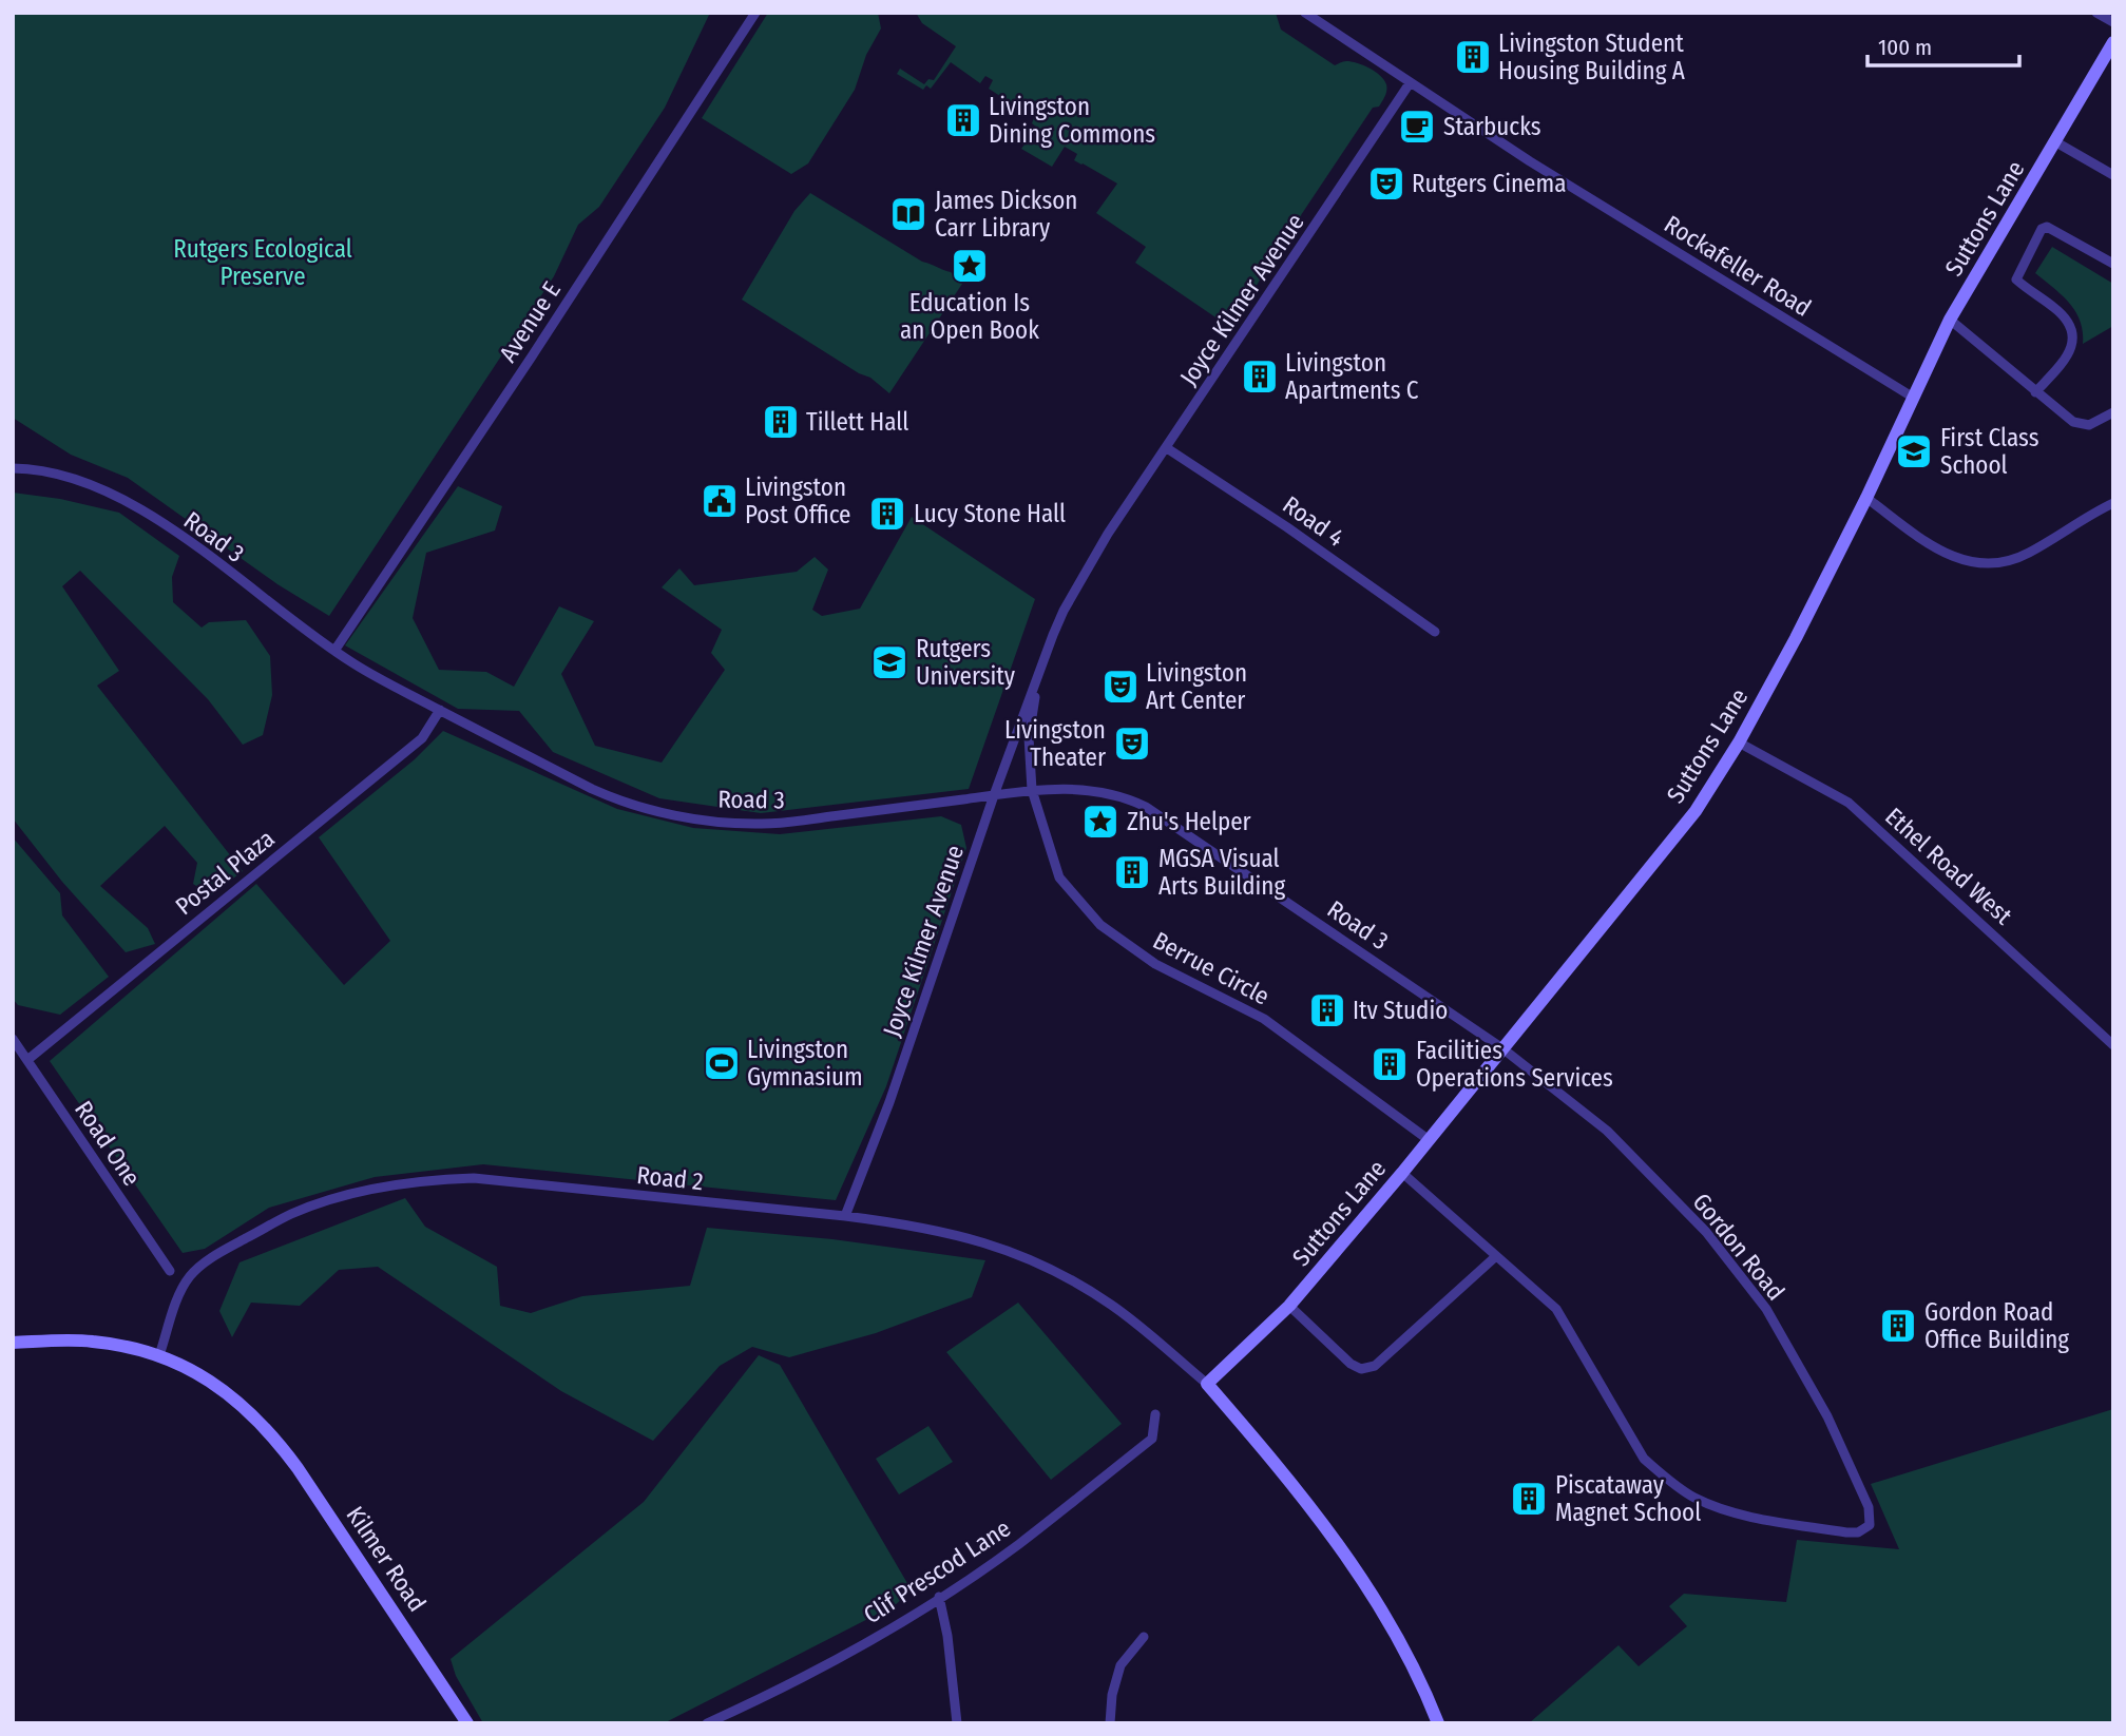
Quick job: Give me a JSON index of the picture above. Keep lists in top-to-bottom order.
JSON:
{
  "streets": {
    "street": [
      "Suttons Lane",
      "Rockafeller Road",
      "Joyce Kilmer Avenue",
      "Avenue E",
      "Road 4",
      "Road 3",
      "Ethel Road West",
      "Postal Plaza",
      "Berrue Circle",
      "Road One",
      "Road 2",
      "Gordon Road",
      "Kilmer Road",
      "Clif Prescod Lane"
    ]
  },
  "crossings": [
    ["Suttons Lane", "Rockafeller Road"],
    ["Suttons Lane", "Road 3"],
    ["Suttons Lane", "Ethel Road West"],
    ["Suttons Lane", "Berrue Circle"],
    ["Suttons Lane", "Road 2"],
    ["Suttons Lane", "Gordon Road"],
    ["Rockafeller Road", "Joyce Kilmer Avenue"],
    ["Joyce Kilmer Avenue", "Road 4"],
    ["Joyce Kilmer Avenue", "Road 3"],
    ["Joyce Kilmer Avenue", "Berrue Circle"],
    ["Joyce Kilmer Avenue", "Road 2"],
    ["Avenue E", "Road 3"],
    ["Road 3", "Postal Plaza"],
    ["Road 3", "Berrue Circle"],
    ["Road 3", "Gordon Road"],
    ["Postal Plaza", "Road One"],
    ["Road 2", "Kilmer Road"]
  ],
  "parks": ["Rutgers Ecological Preserve"],
  "places": {
    "building": [
      "Livingston Student Housing Building A",
      "Livingston Dining Commons",
      "Livingston Apartments C",
      "Tillett Hall",
      "Lucy Stone Hall",
      "MGSA Visual Arts Building",
      "Itv Studio",
      "Facilities Operations Services",
      "Gordon Road Office Building",
      "Piscataway Magnet School"
    ],
    "cafe": ["Starbucks"],
    "theatre": ["Rutgers Cinema", "Livingston Art Center", "Livingston Theater"],
    "library": ["James Dickson Carr Library"],
    "place": ["Education Is an Open Book", "Zhu's Helper"],
    "school or university": ["First Class School", "Rutgers University"],
    "public building": ["Livingston Post Office"],
    "sports": ["Livingston Gymnasium"]
  },
  "scale_bar": "100 m"
}
